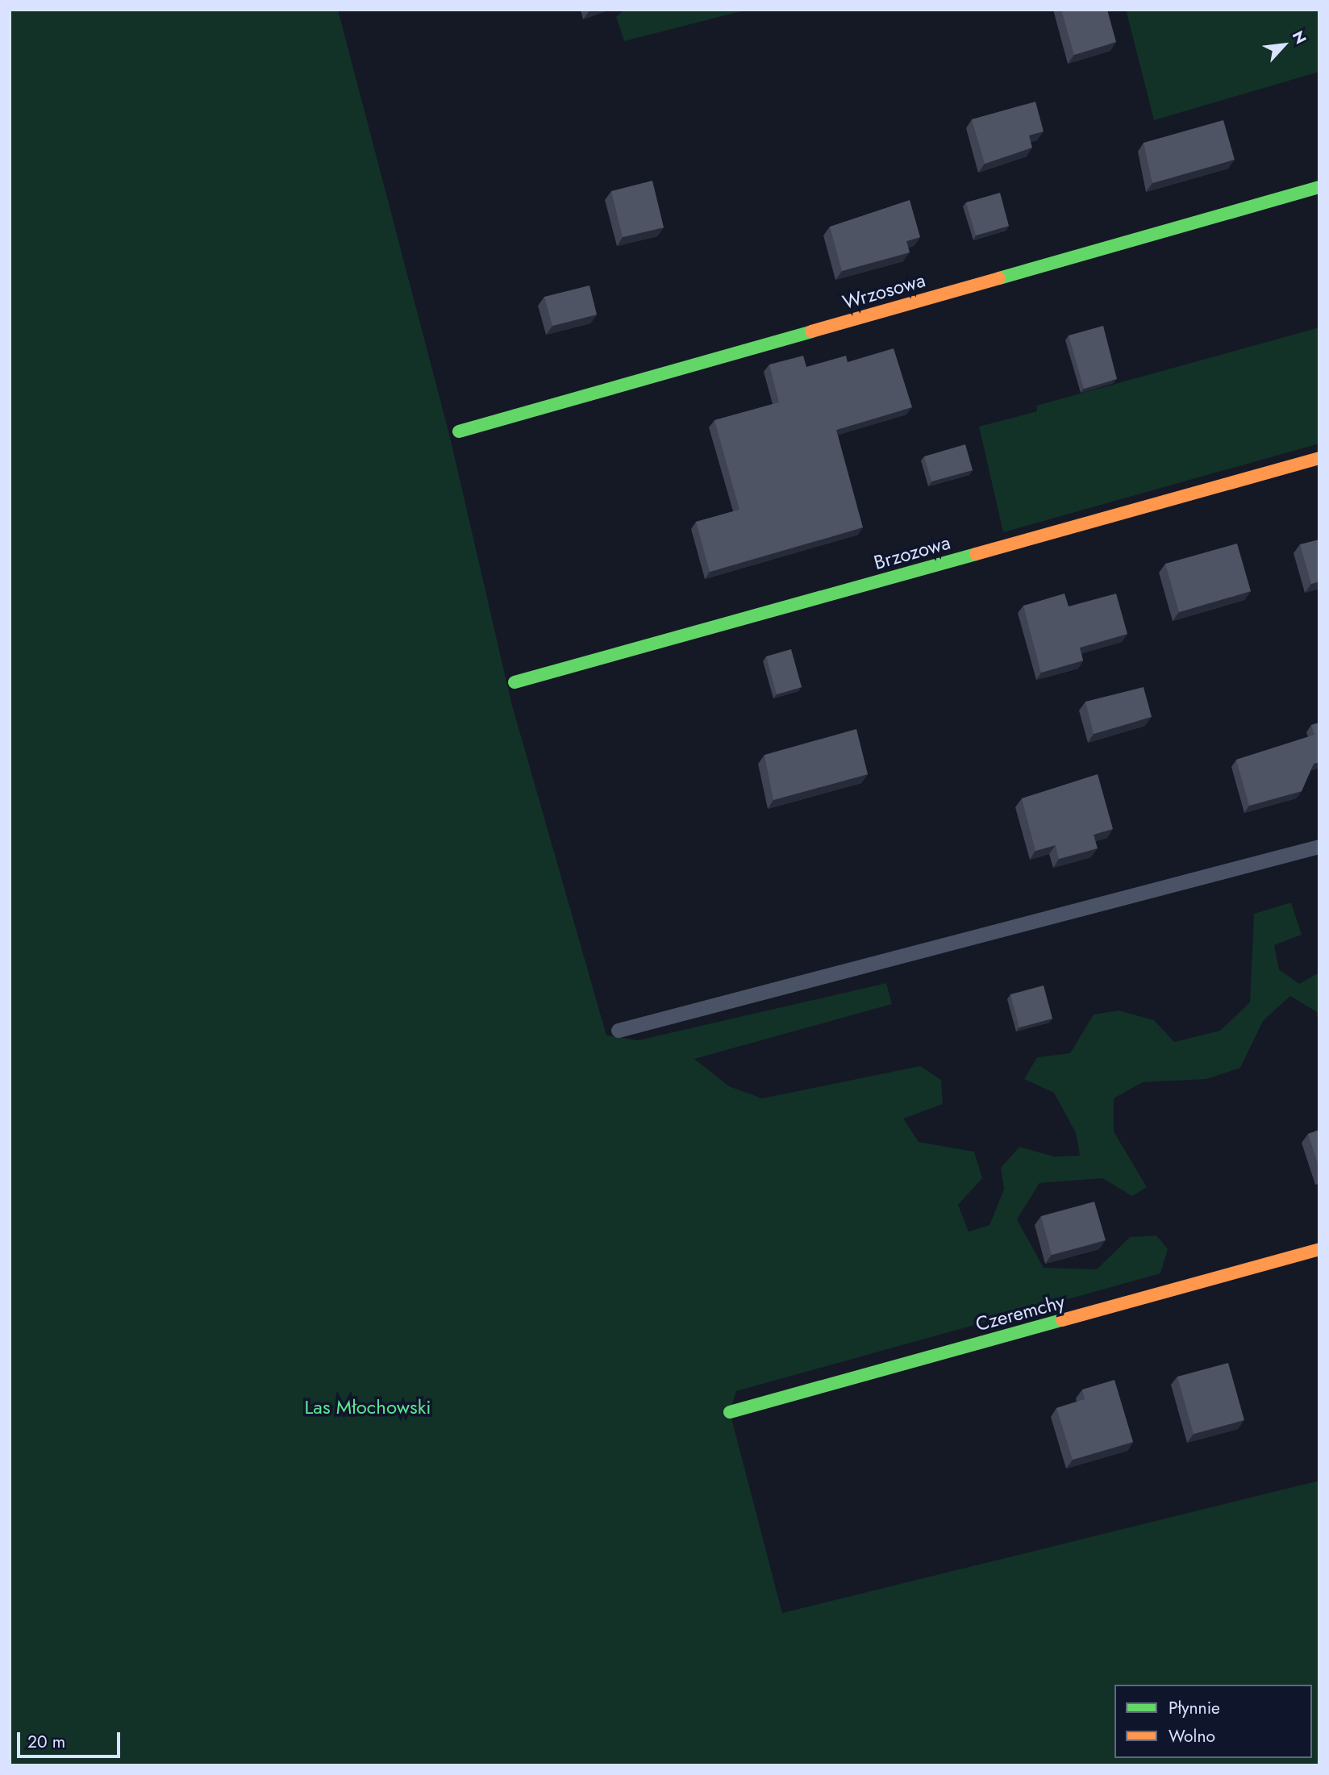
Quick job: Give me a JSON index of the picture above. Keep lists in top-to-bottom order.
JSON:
{
  "streets": {
    "street": ["Wrzosowa", "Brzozowa", "Czeremchy"]
  },
  "parks": ["Las Młochowski"],
  "legend": ["Płynnie", "Wolno"],
  "scale_bar": "20 m",
  "north": "top right"
}
